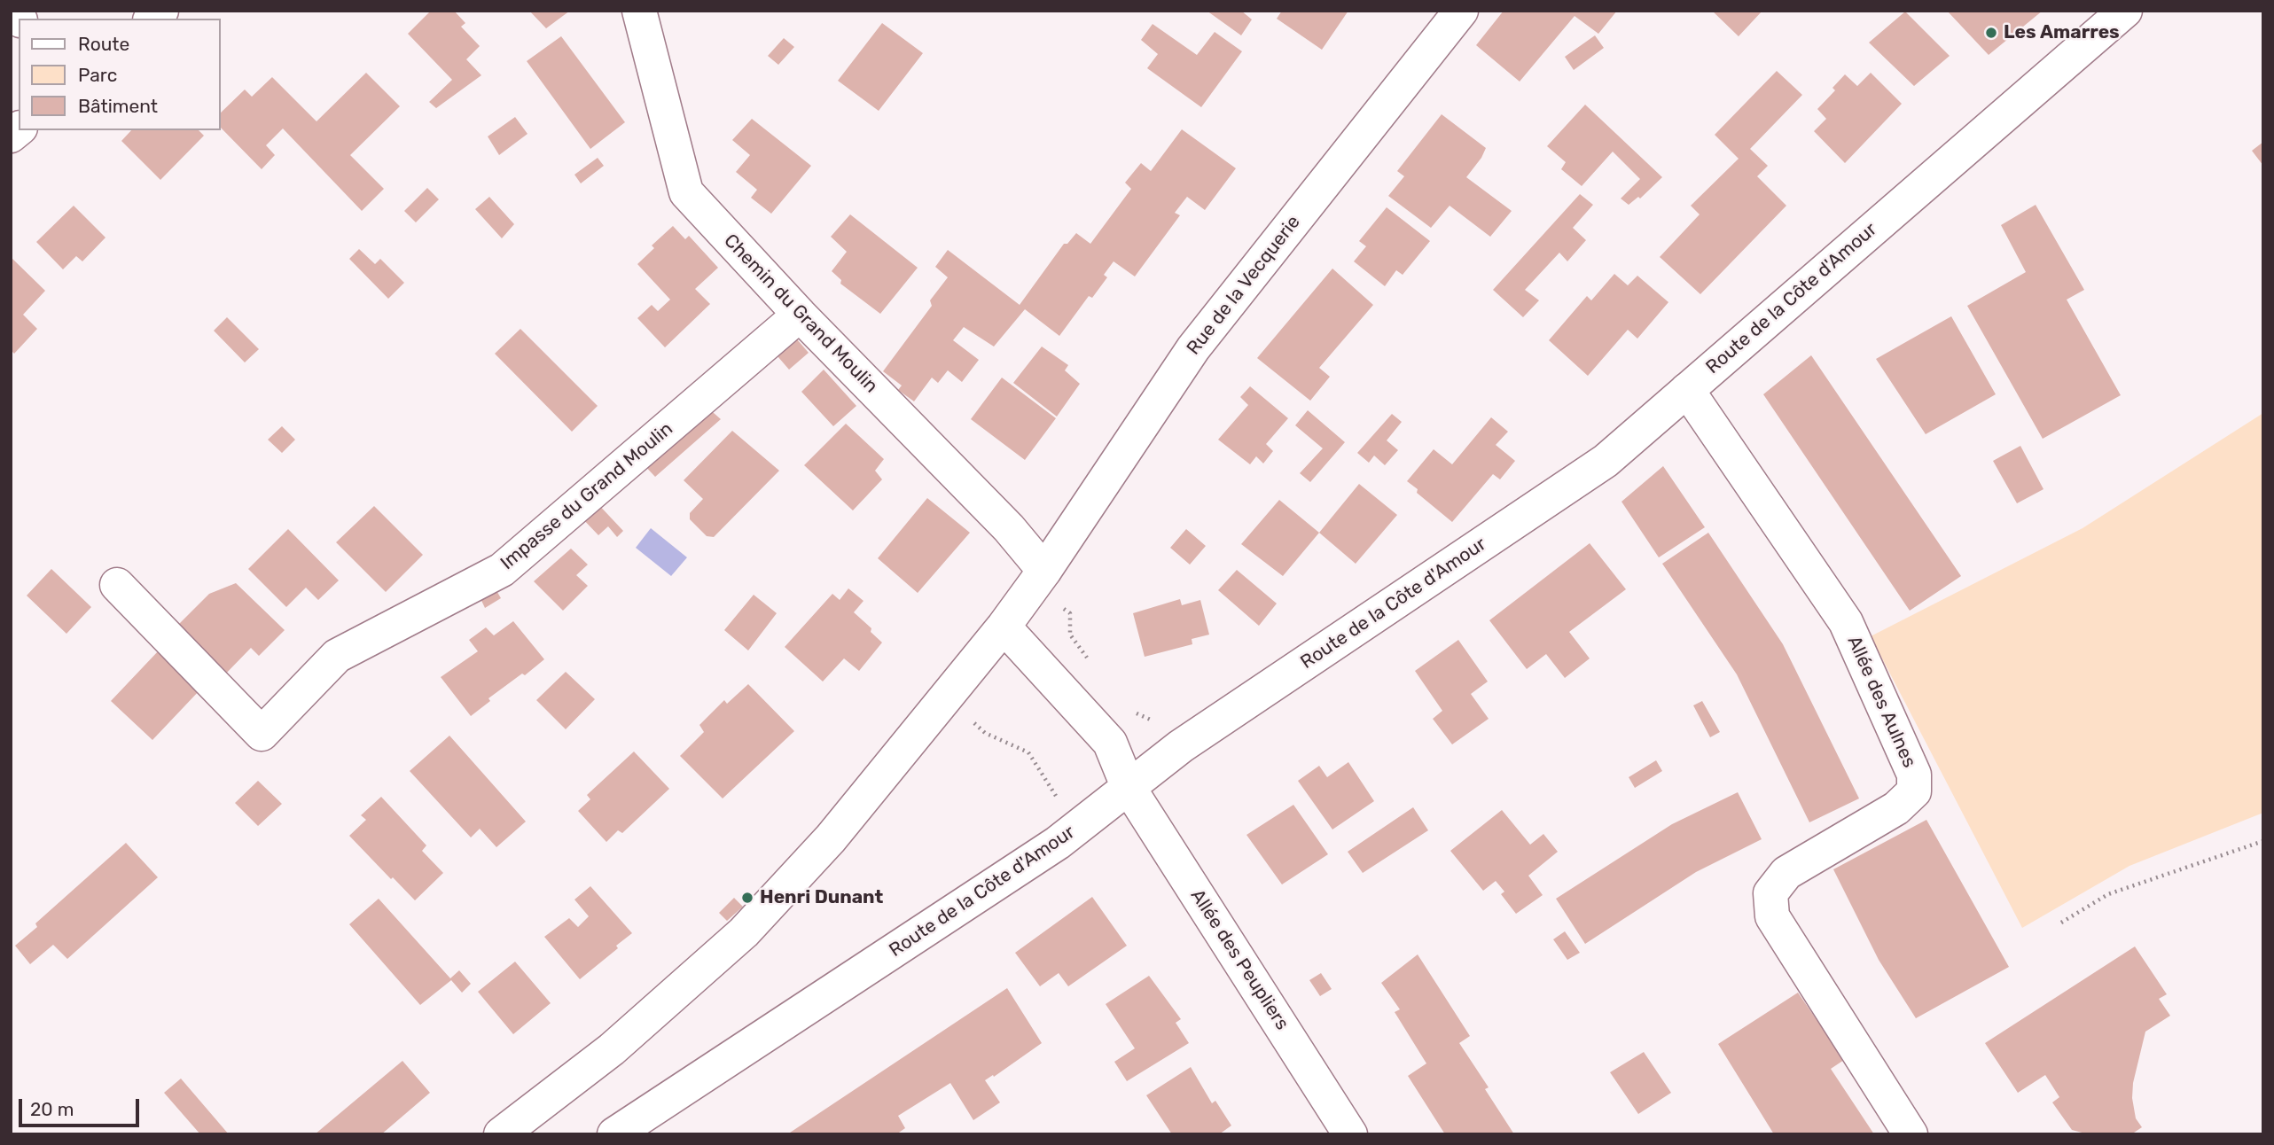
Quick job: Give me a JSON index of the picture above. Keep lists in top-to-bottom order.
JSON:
{
  "streets": {
    "main road": [
      "Rue de la Vecquerie",
      "Route de la Côte d'Amour",
      "Chemin du Grand Moulin",
      "Impasse du Grand Moulin",
      "Allée des Aulnes",
      "Allée des Peupliers"
    ]
  },
  "crossings": [
    ["Rue de la Vecquerie", "Chemin du Grand Moulin"],
    ["Route de la Côte d'Amour", "Allée des Aulnes"],
    ["Route de la Côte d'Amour", "Allée des Peupliers"],
    ["Chemin du Grand Moulin", "Impasse du Grand Moulin"]
  ],
  "places": ["Les Amarres", "Henri Dunant"],
  "legend": ["Route", "Parc", "Bâtiment"],
  "scale_bar": "20 m"
}
